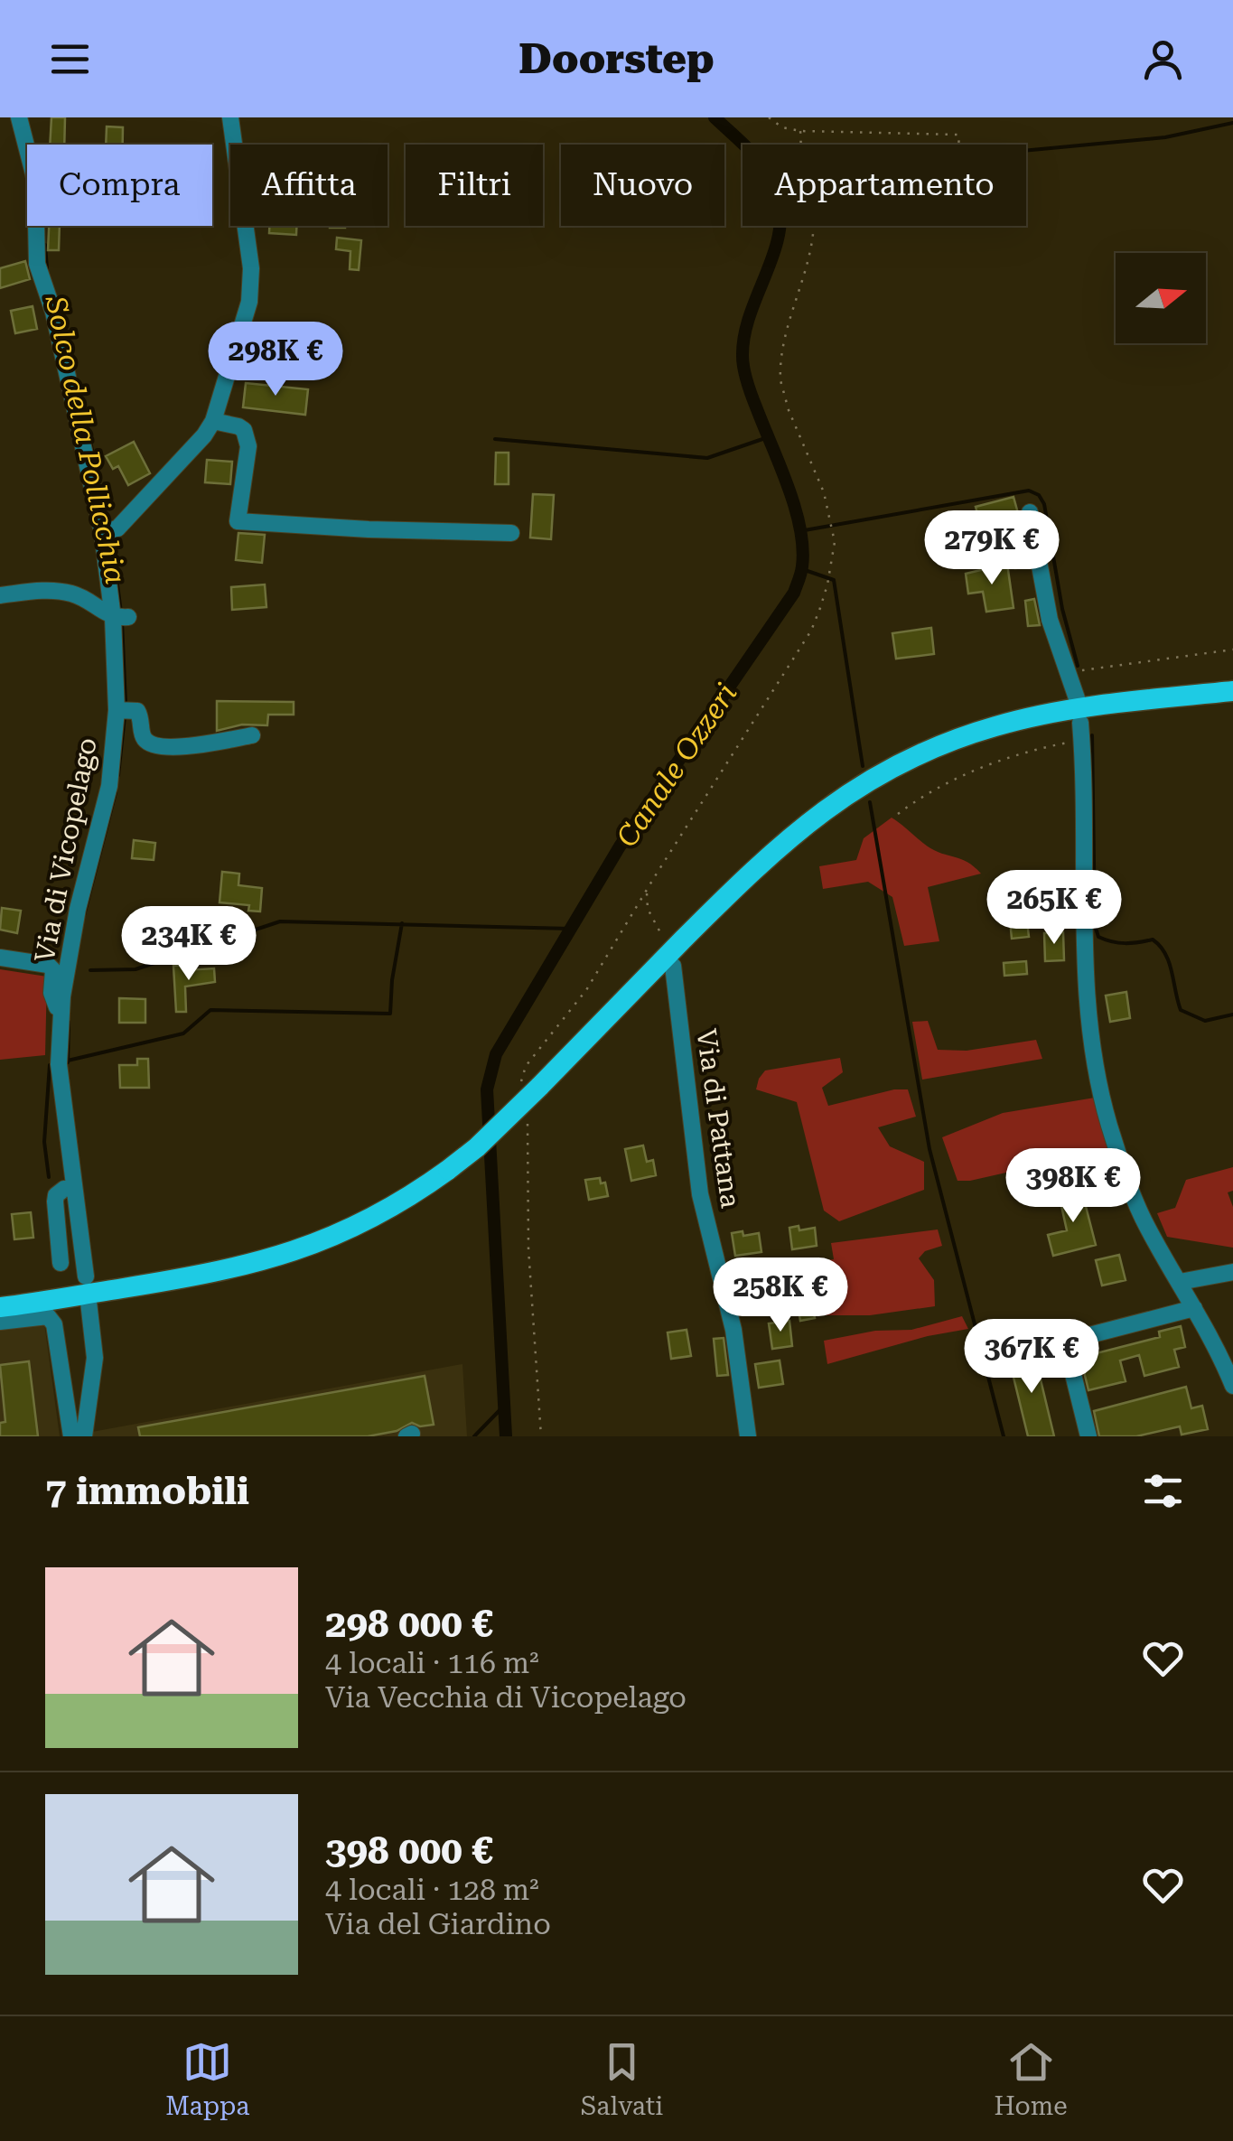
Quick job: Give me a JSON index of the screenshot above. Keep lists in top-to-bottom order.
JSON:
{
  "streets": {
    "street": ["Via di Vicopelago", "Via di Pattana"]
  },
  "water": ["Solco della Pollicchia", "Canale Ozzeri"],
  "north": "right",
  "page": {
    "header": "Doorstep",
    "chip": [
      "Compra",
      "Affitta",
      "Filtri",
      "Nuovo",
      "Appartamento"
    ],
    "price": [
      "298K €",
      "279K €",
      "265K €",
      "234K €",
      "398K €",
      "258K €",
      "367K €"
    ],
    "heading": "7 immobili",
    "list": [
      {
        "name": "298 000 €",
        "note": "4 locali · 116 m² · Via Vecchia di Vicopelago"
      },
      {
        "name": "398 000 €",
        "note": "4 locali · 128 m² · Via del Giardino"
      }
    ],
    "tabs": ["Mappa", "Salvati", "Home"]
  }
}
